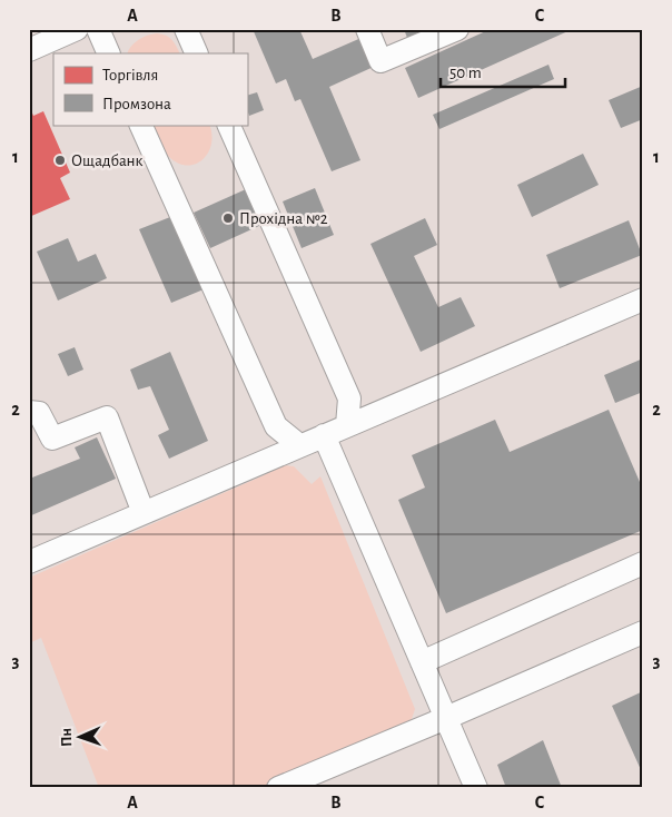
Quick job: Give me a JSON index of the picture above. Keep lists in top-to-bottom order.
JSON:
{
  "places": ["Ощадбанк", "Прохідна №2"],
  "legend": ["Торгівля", "Промзона"],
  "scale_bar": "50 m",
  "north": "left",
  "grid": {
    "columns": ["A", "B", "C"],
    "rows": ["1", "2", "3"]
  }
}
